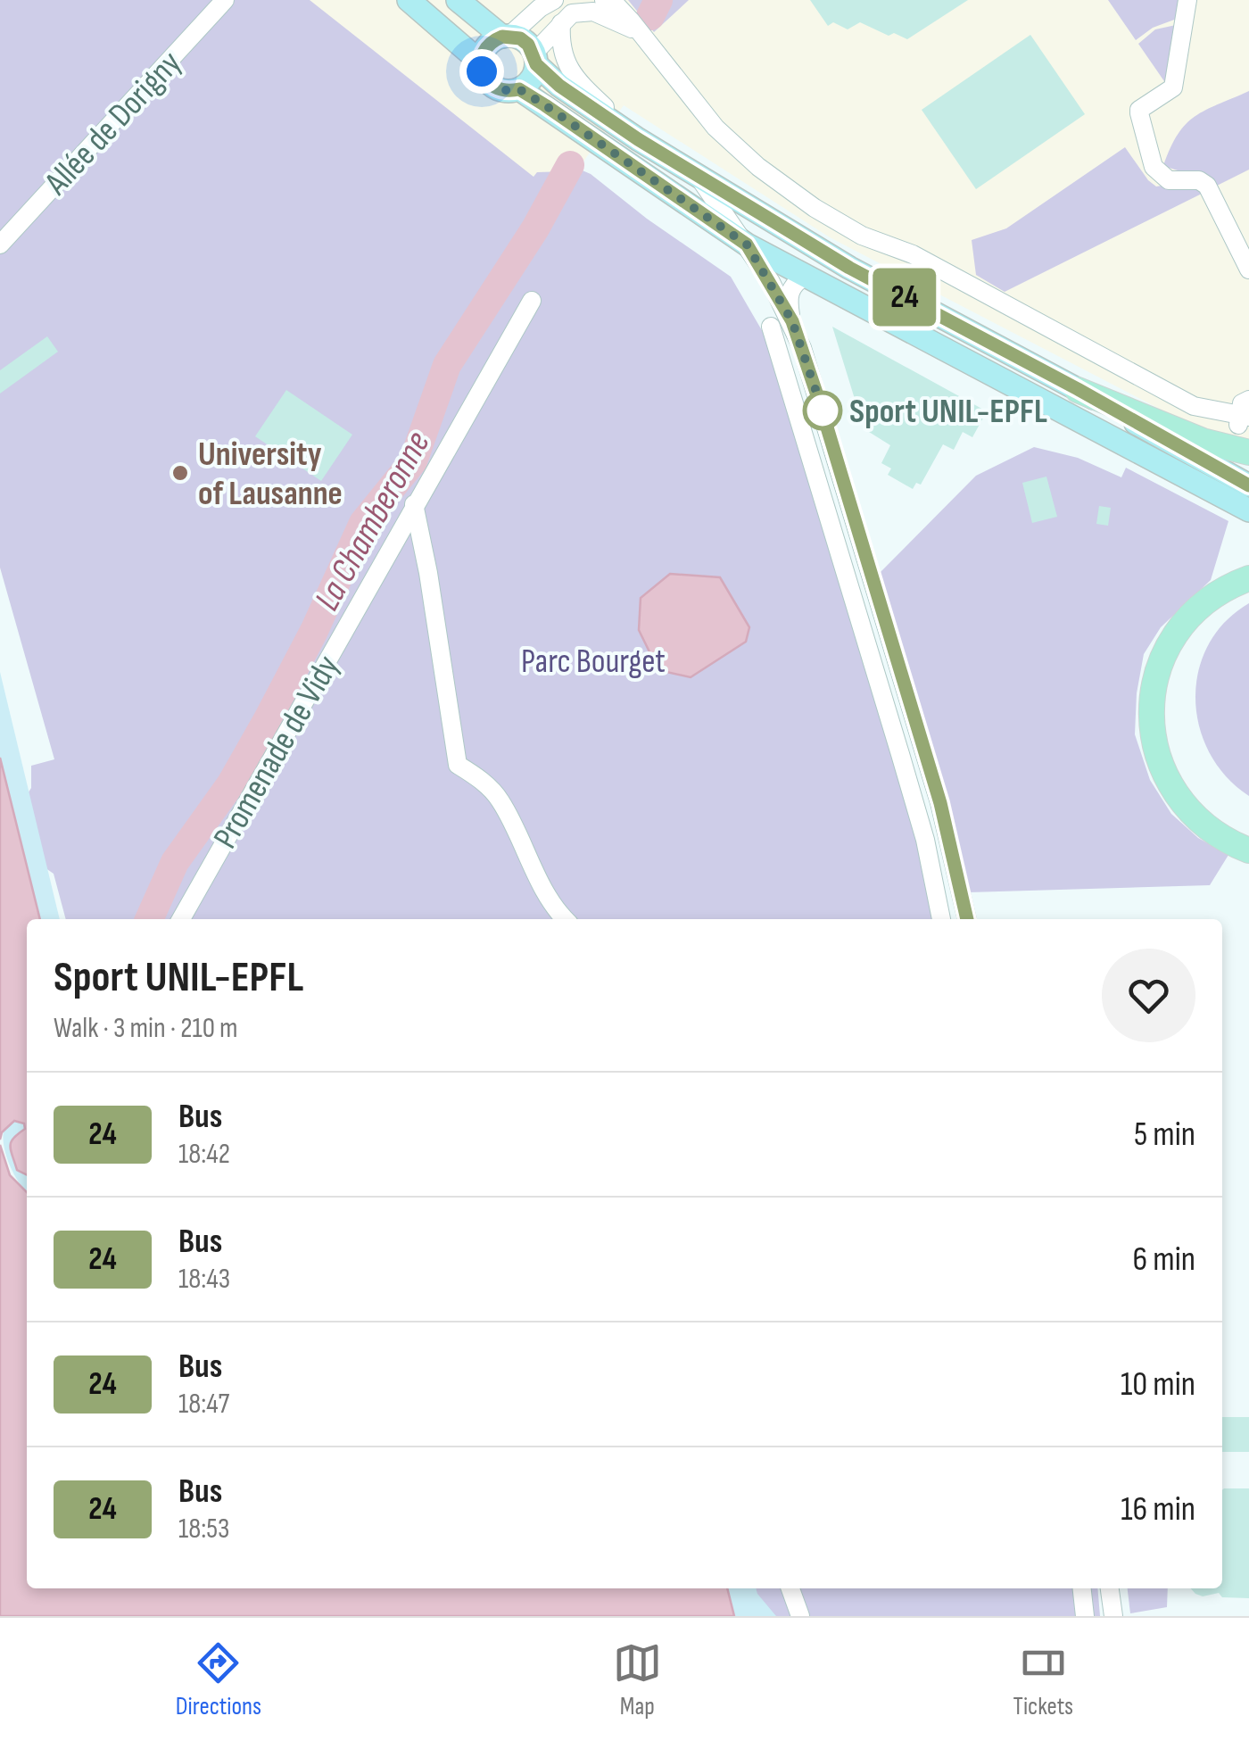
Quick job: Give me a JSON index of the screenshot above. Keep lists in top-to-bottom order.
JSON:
{
  "streets": {
    "street": ["Allée de Dorigny", "Promenade de Vidy"]
  },
  "water": ["La Chamberonne"],
  "parks": ["Parc Bourget"],
  "places": ["Sport UNIL-EPFL", "University of Lausanne"],
  "lines": ["bus line 24"],
  "page": {
    "on_map": "24",
    "heading": ["Sport UNIL-EPFL", "Walk · 3 min · 210 m"],
    "list": [
      {
        "mark": "24",
        "name": "Bus",
        "note": "18:42",
        "value": "5 min"
      },
      {
        "mark": "24",
        "name": "Bus",
        "note": "18:43",
        "value": "6 min"
      },
      {
        "mark": "24",
        "name": "Bus",
        "note": "18:47",
        "value": "10 min"
      },
      {
        "mark": "24",
        "name": "Bus",
        "note": "18:53",
        "value": "16 min"
      }
    ],
    "tabs": ["Directions", "Map", "Tickets"]
  }
}
